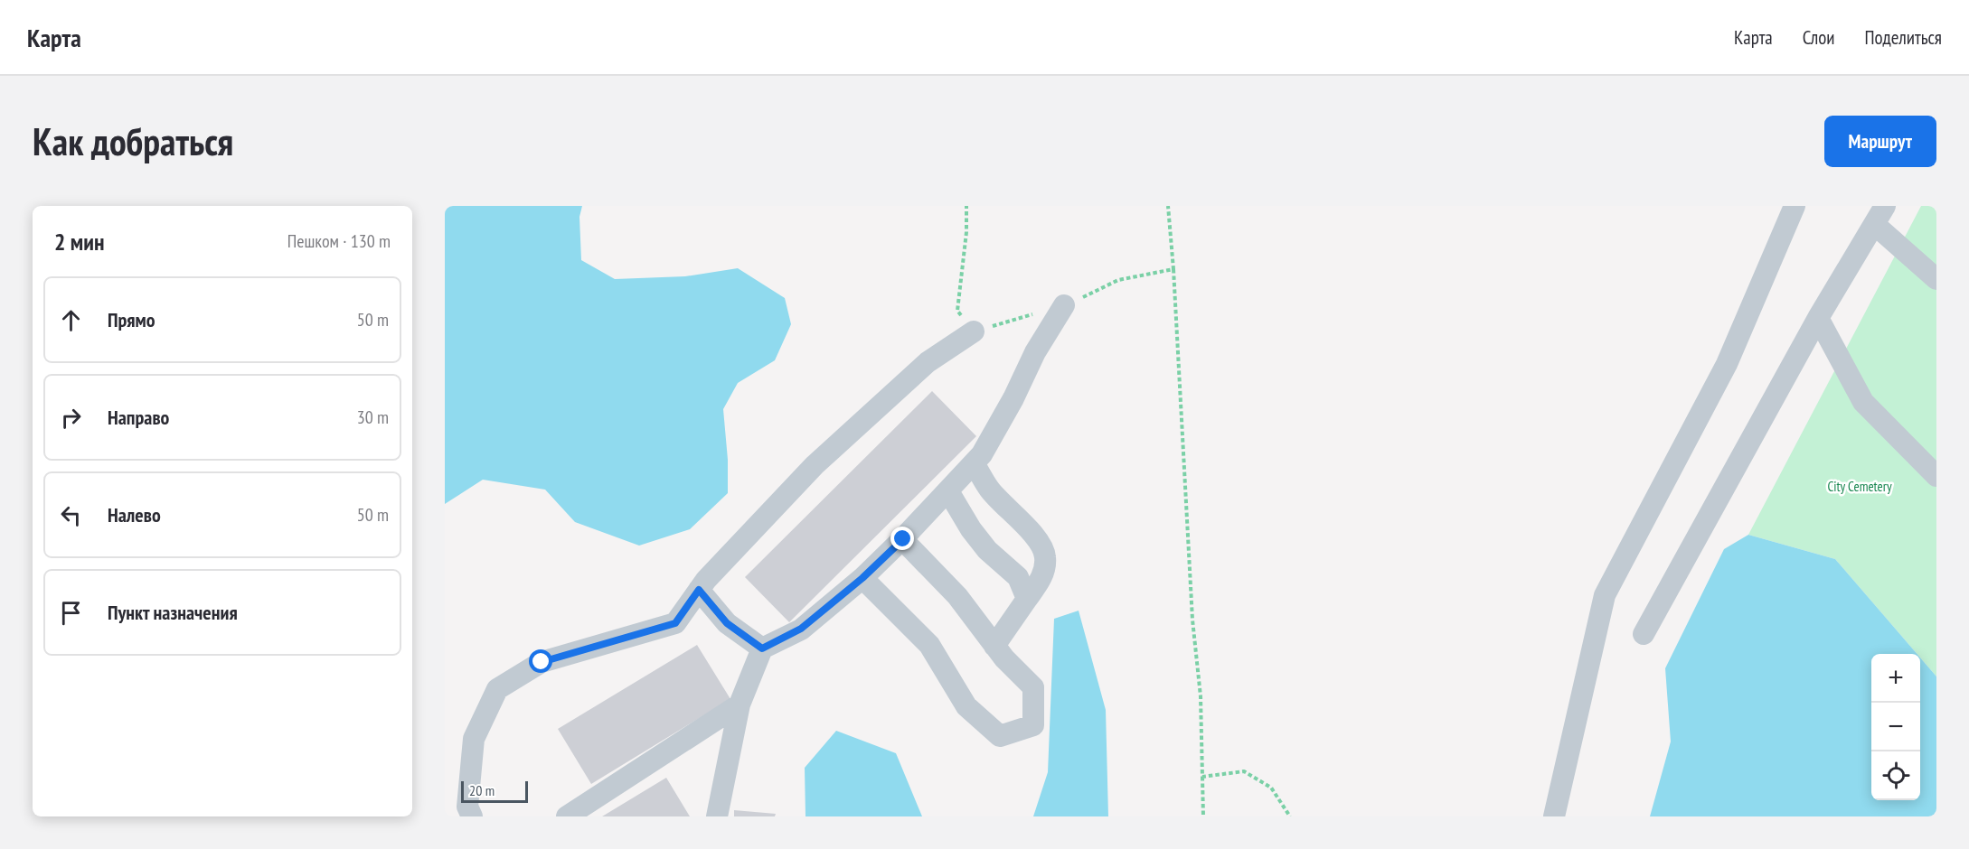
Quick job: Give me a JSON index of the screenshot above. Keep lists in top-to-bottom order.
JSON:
{
  "parks": ["City Cemetery"],
  "scale_bar": "20 m",
  "page": {
    "header": "Карта",
    "nav": ["Карта", "Слои", "Поделиться"],
    "buttons": "Маршрут",
    "title": "Как добраться",
    "heading": ["2 мин", "Пешком · 130 m"],
    "list": [
      ["Прямо", "50 m"],
      ["Направо", "30 m"],
      ["Налево", "50 m"],
      "Пункт назначения"
    ],
    "map_buttons": ["+", "−"],
    "scale": "20 m"
  }
}
